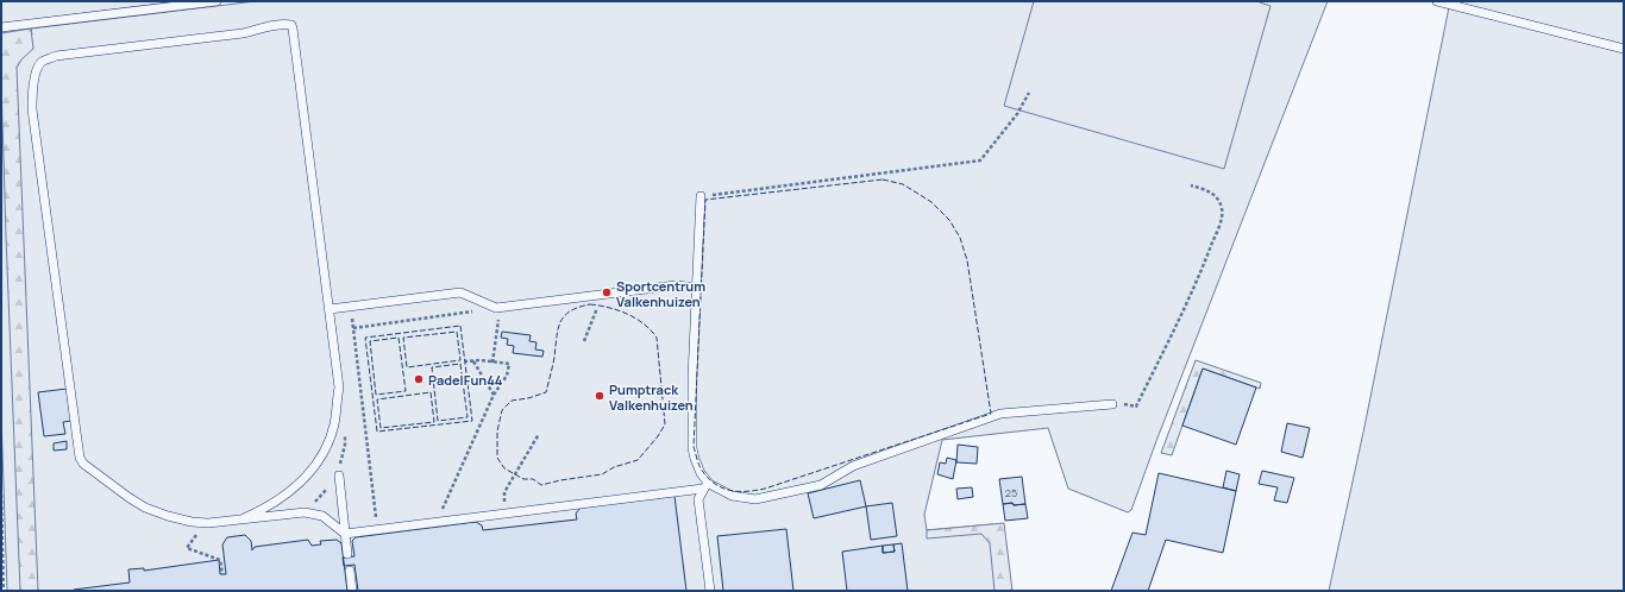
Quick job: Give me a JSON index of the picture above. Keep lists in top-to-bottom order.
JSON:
{
  "places": ["Sportcentrum Valkenhuizen", "PadelFun44", "Pumptrack Valkenhuizen"],
  "house_numbers": ["25"]
}
